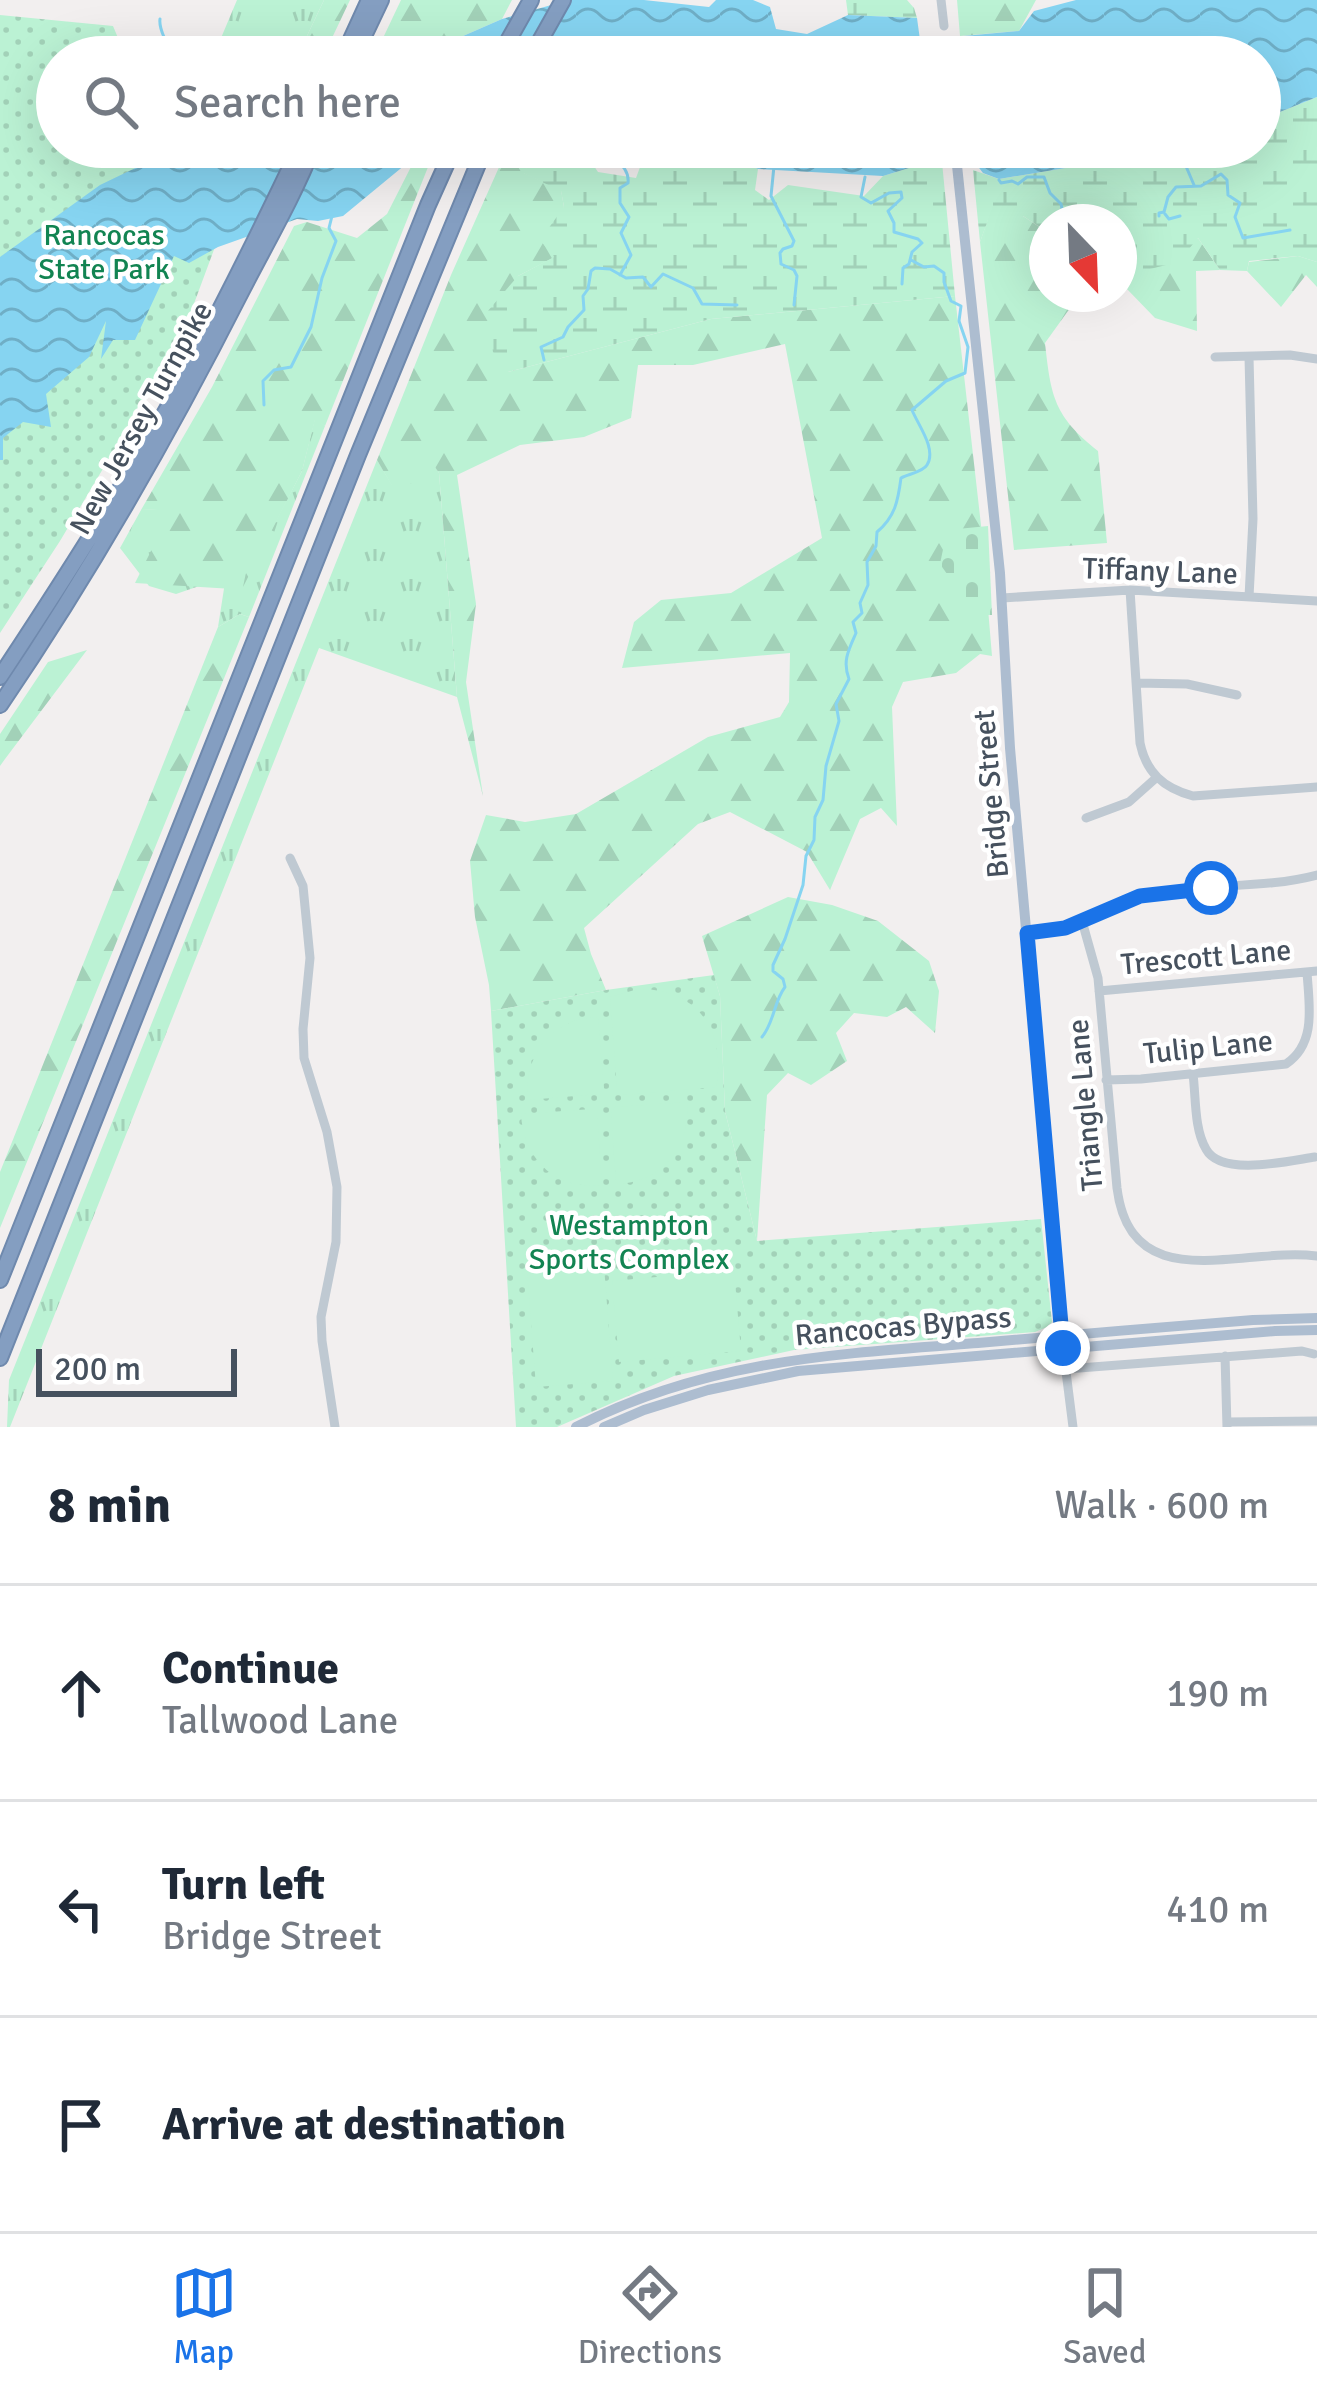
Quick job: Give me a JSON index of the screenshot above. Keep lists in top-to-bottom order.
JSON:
{
  "streets": {
    "highway": ["New Jersey Turnpike"],
    "main road": ["Bridge Street", "Rancocas Bypass"],
    "street": [
      "Tiffany Lane",
      "Trescott Lane",
      "Tulip Lane",
      "Triangle Lane"
    ]
  },
  "crossings": [
    ["Tiffany Lane", "Bridge Street"],
    ["Bridge Street", "Rancocas Bypass"],
    ["Trescott Lane", "Tulip Lane"],
    ["Trescott Lane", "Triangle Lane"],
    ["Tulip Lane", "Triangle Lane"]
  ],
  "parks": ["Rancocas State Park", "Westampton Sports Complex"],
  "scale_bar": "200 m",
  "north": "bottom right",
  "page": {
    "search": "Search here",
    "scale": "200 m",
    "heading": ["8 min", "Walk · 600 m"],
    "list": [
      ["Continue", "Tallwood Lane", "190 m"],
      ["Turn left", "Bridge Street", "410 m"],
      "Arrive at destination"
    ],
    "nav": ["Map", "Directions", "Saved"]
  }
}
